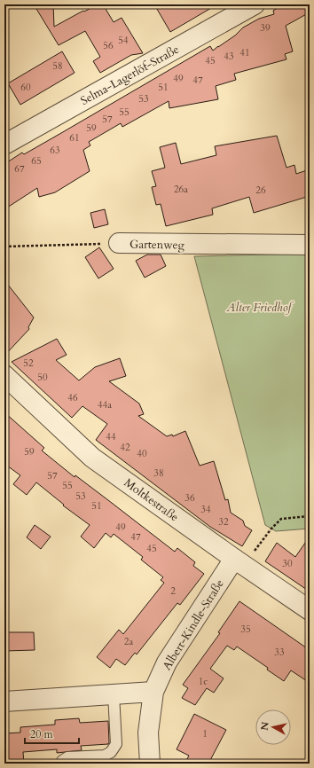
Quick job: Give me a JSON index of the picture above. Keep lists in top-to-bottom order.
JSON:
{
  "streets": {
    "street": [
      "Selma-Lagerlöf-Straße",
      "Gartenweg",
      "Moltkestraße",
      "Albert-Kindle-Straße"
    ]
  },
  "crossings": [
    ["Moltkestraße", "Albert-Kindle-Straße"]
  ],
  "parks": ["Alter Friedhof"],
  "house_numbers": [
    "39",
    "54",
    "56",
    "41",
    "43",
    "45",
    "58",
    "49",
    "47",
    "60",
    "51",
    "53",
    "55",
    "57",
    "59",
    "61",
    "63",
    "65",
    "67",
    "26a",
    "26",
    "52",
    "50",
    "46",
    "44a",
    "44",
    "42",
    "59",
    "40",
    "38",
    "57",
    "55",
    "53",
    "36",
    "51",
    "34",
    "32",
    "49",
    "47",
    "45",
    "30",
    "2",
    "35",
    "2a",
    "33",
    "1c",
    "1"
  ],
  "scale_bar": "20 m",
  "north": "left"
}
